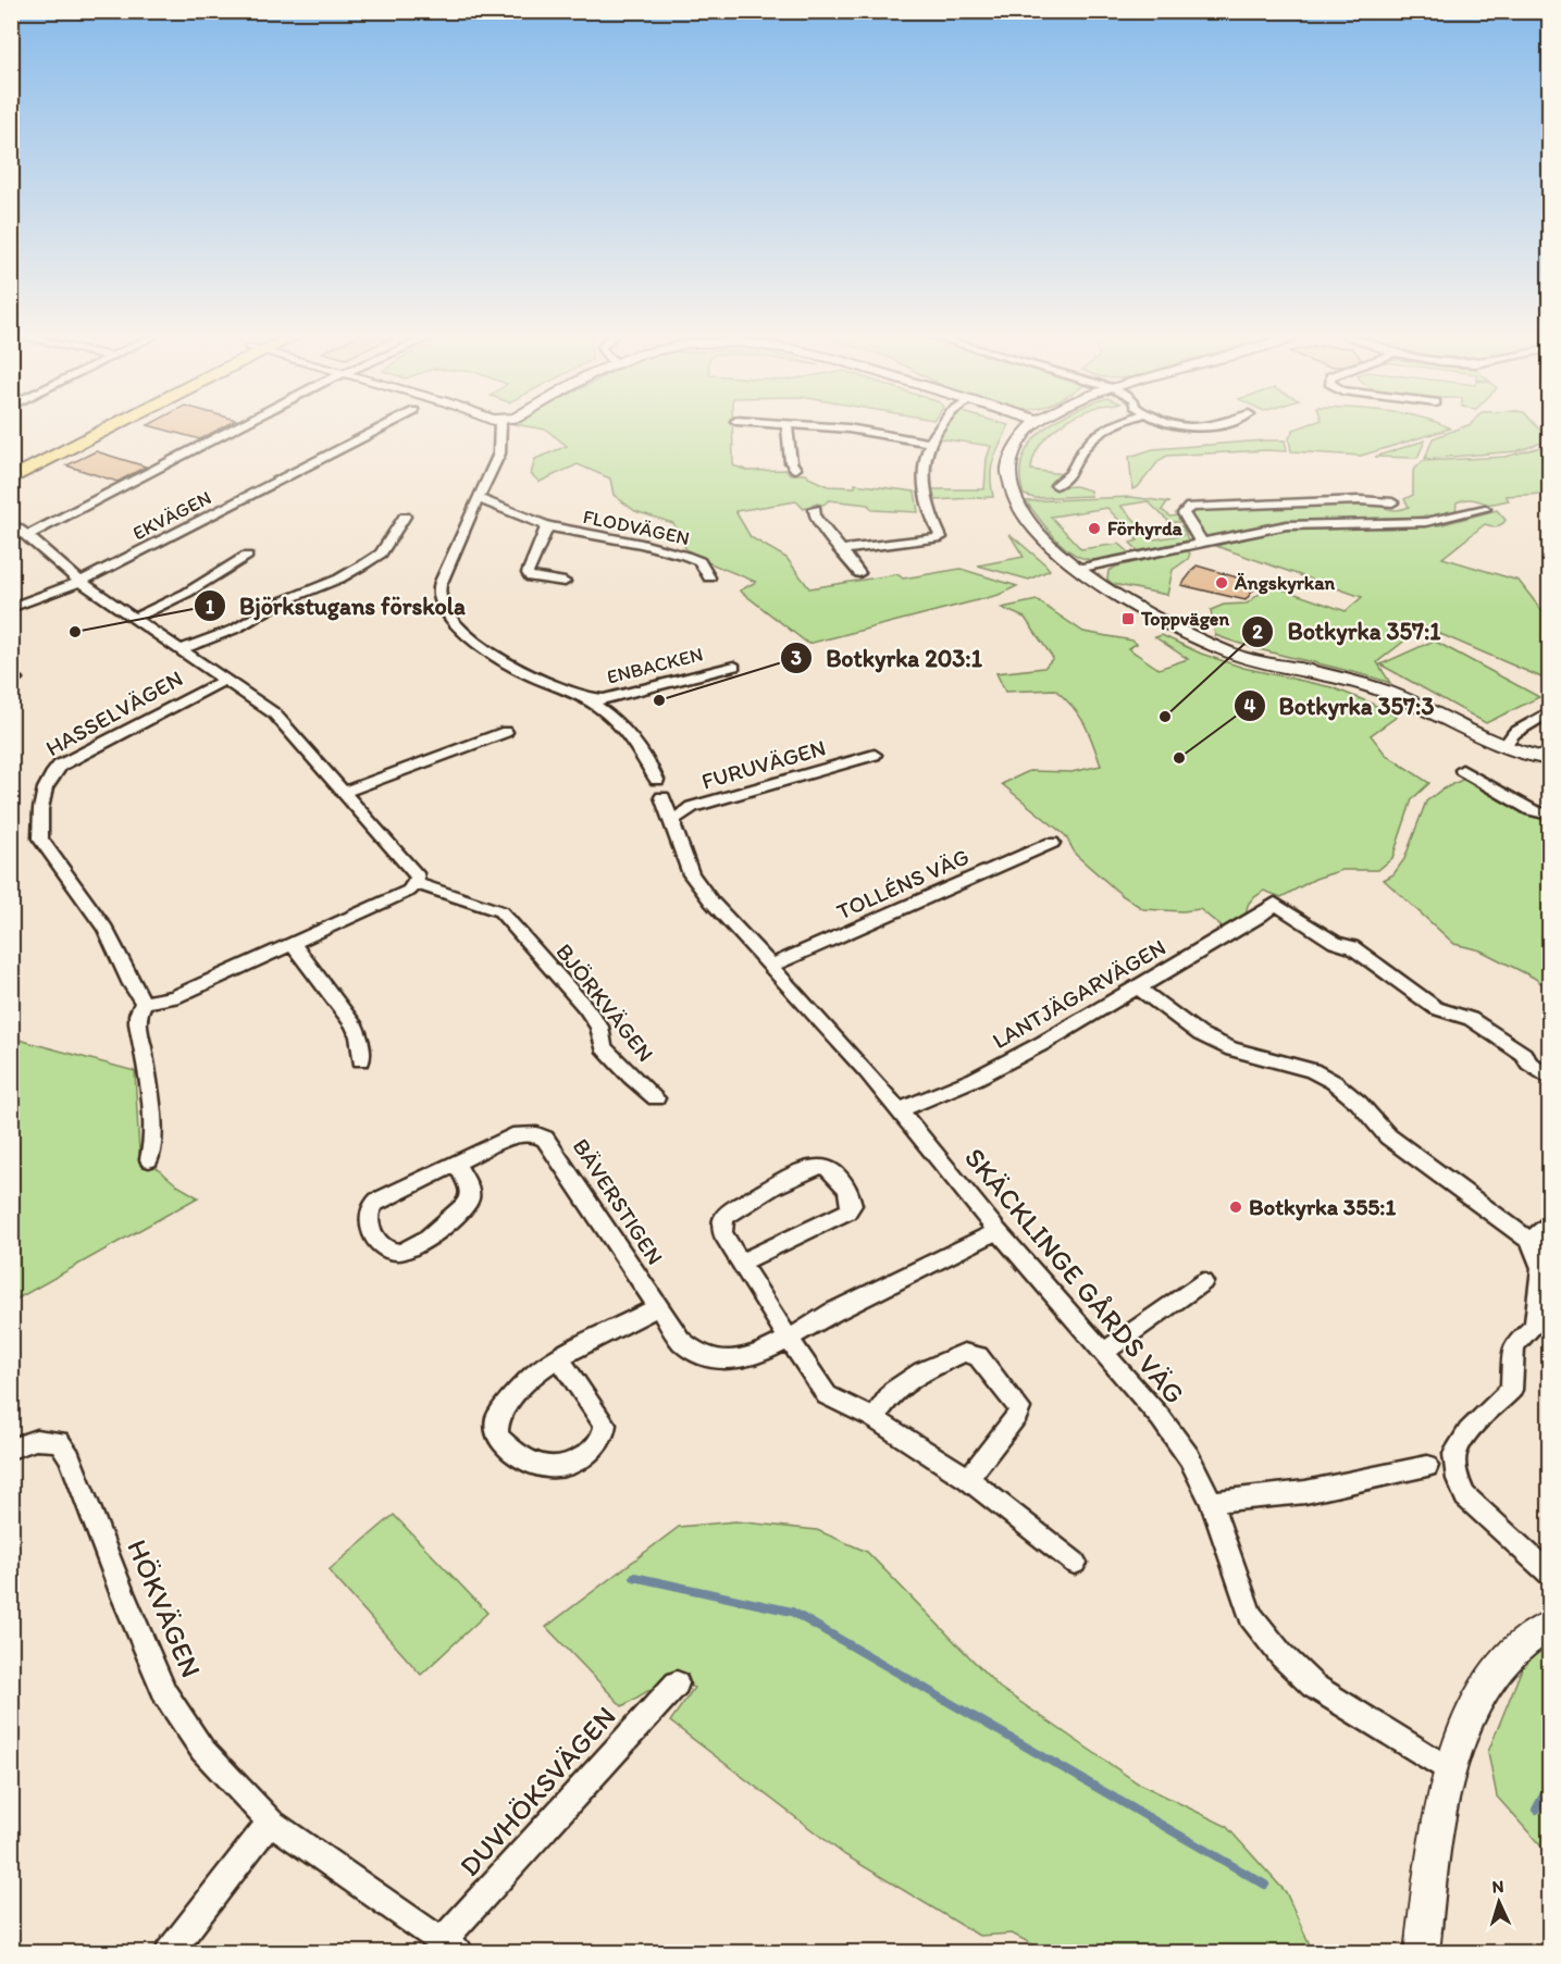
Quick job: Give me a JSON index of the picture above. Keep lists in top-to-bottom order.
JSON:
{
  "streets": {
    "street": [
      "EKVÄGEN",
      "FLODVÄGEN",
      "ENBACKEN",
      "HASSELVÄGEN",
      "FURUVÄGEN",
      "TOLLÉNS VÄG",
      "LANTJÄGARVÄGEN",
      "BJÖRKVÄGEN",
      "BÄVERSTIGEN",
      "SKÄCKLINGE GÅRDS VÄG",
      "HÖKVÄGEN",
      "DUVHÖKSVÄGEN"
    ]
  },
  "crossings": [
    ["FLODVÄGEN", "ENBACKEN"],
    ["ENBACKEN", "SKÄCKLINGE GÅRDS VÄG"],
    ["FURUVÄGEN", "SKÄCKLINGE GÅRDS VÄG"],
    ["TOLLÉNS VÄG", "SKÄCKLINGE GÅRDS VÄG"],
    ["LANTJÄGARVÄGEN", "SKÄCKLINGE GÅRDS VÄG"],
    ["BÄVERSTIGEN", "SKÄCKLINGE GÅRDS VÄG"],
    ["HÖKVÄGEN", "DUVHÖKSVÄGEN"]
  ],
  "places": {
    "other": [
      "Förhyrda",
      "Ängskyrkan",
      "Björkstugans förskola",
      "Botkyrka 203:1",
      "Botkyrka 357:1",
      "Botkyrka 357:3",
      "Botkyrka 355:1"
    ],
    "transit": ["Toppvägen"]
  },
  "north": "top"
}
